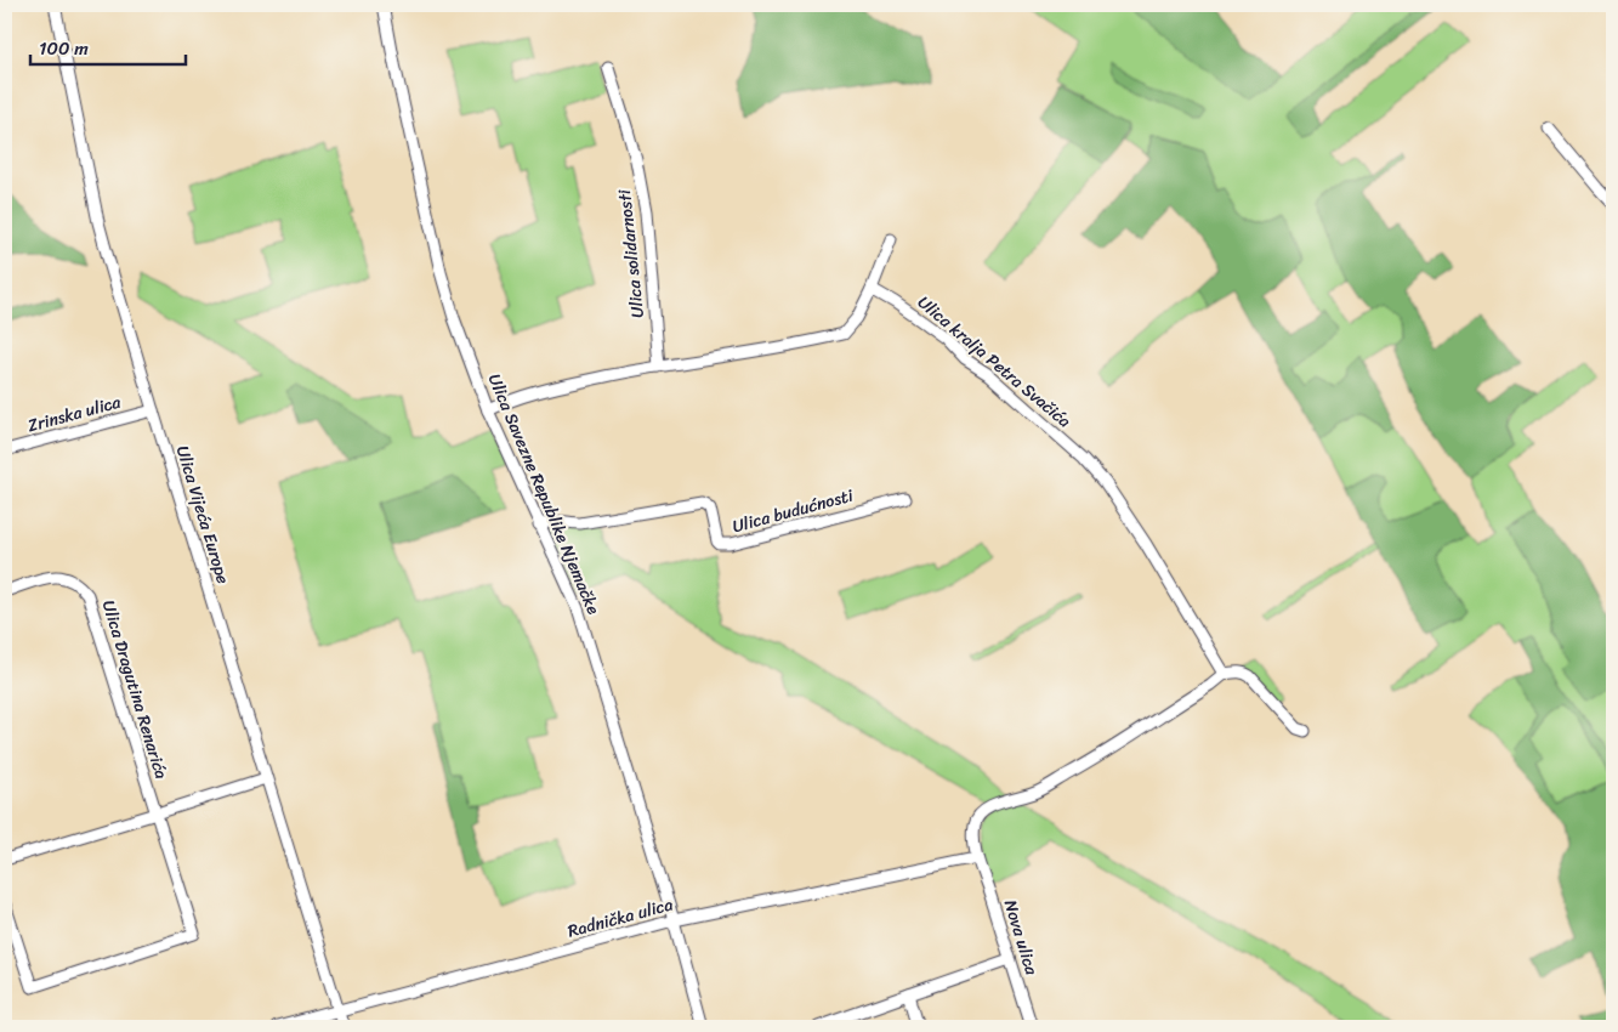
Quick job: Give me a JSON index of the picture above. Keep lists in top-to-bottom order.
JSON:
{
  "streets": {
    "street": [
      "Ulica solidarnosti",
      "Ulica kralja Petra Svačića",
      "Zrinska ulica",
      "Ulica Savezne Republike Njemačke",
      "Ulica budućnosti",
      "Ulica Vijeća Europe",
      "Ulica Dragutina Renarića",
      "Radnička ulica",
      "Nova ulica"
    ]
  },
  "crossings": [
    ["Ulica kralja Petra Svačića", "Nova ulica"],
    ["Zrinska ulica", "Ulica Vijeća Europe"],
    ["Ulica Savezne Republike Njemačke", "Ulica budućnosti"],
    ["Ulica Savezne Republike Njemačke", "Radnička ulica"],
    ["Ulica Vijeća Europe", "Radnička ulica"],
    ["Radnička ulica", "Nova ulica"]
  ],
  "scale_bar": "100 m"
}
